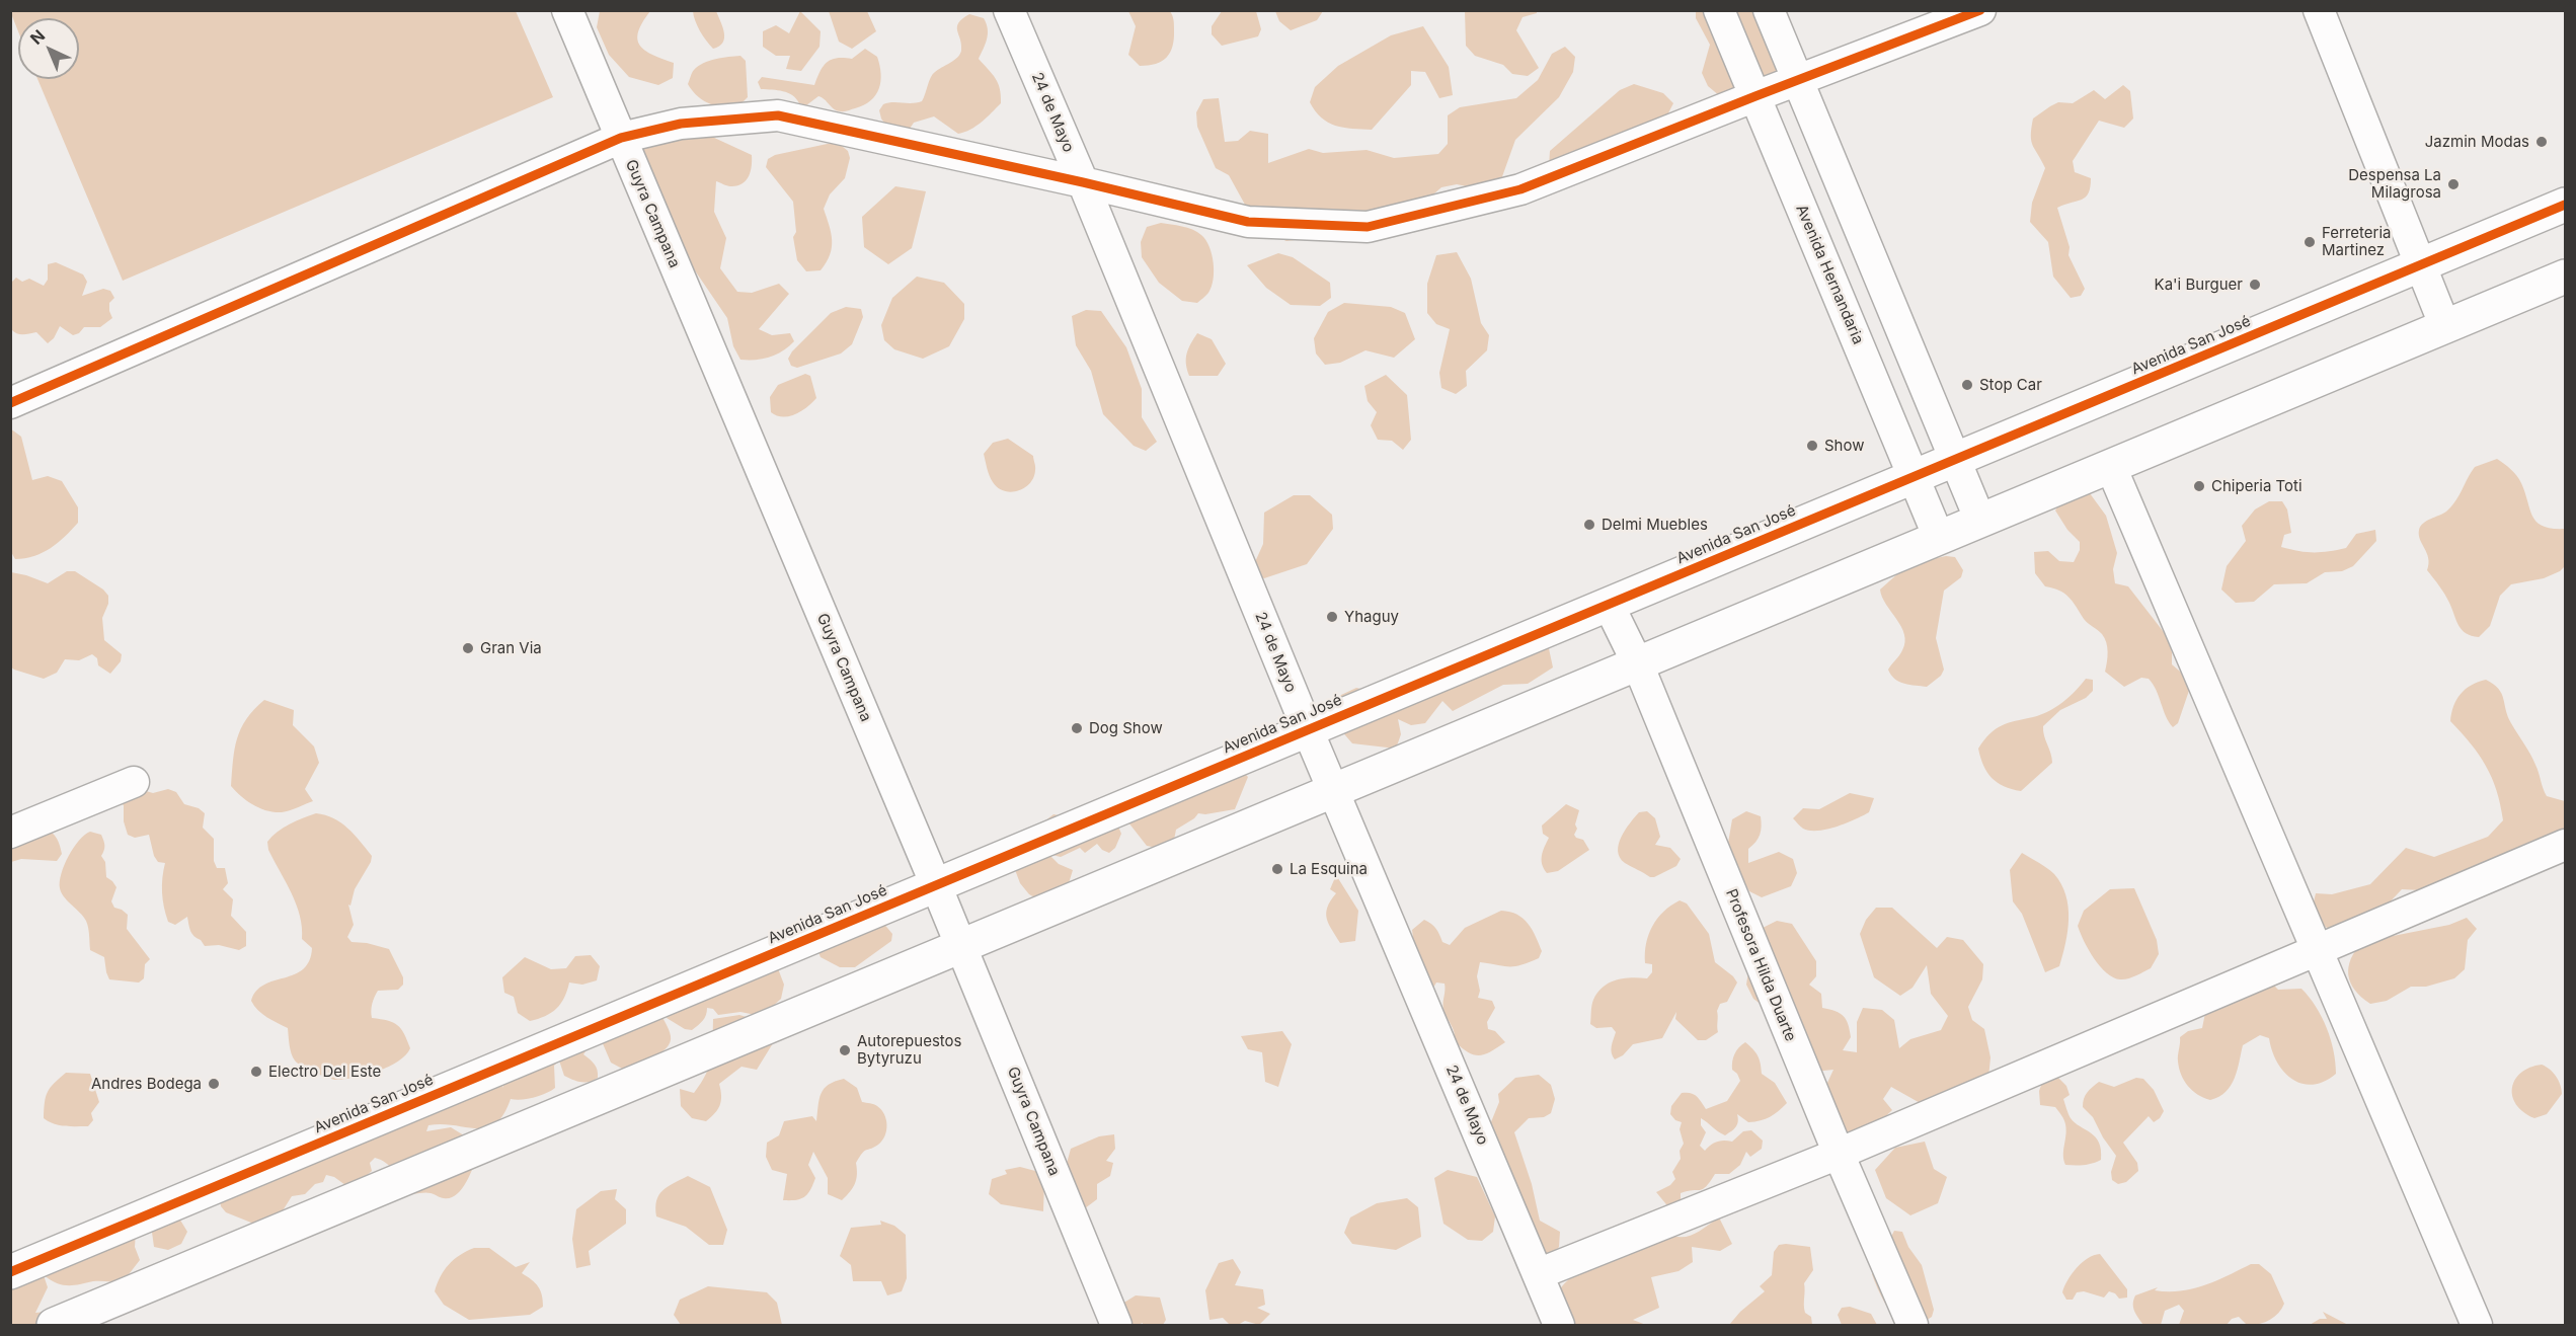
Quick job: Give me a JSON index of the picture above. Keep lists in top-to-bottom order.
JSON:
{
  "streets": {
    "street": [
      "24 de Mayo",
      "Guyra Campana",
      "Avenida Hernandaria",
      "Avenida San José",
      "Profesora Hilda Duarte"
    ]
  },
  "crossings": [
    ["24 de Mayo", "Avenida San José"],
    ["Guyra Campana", "Avenida San José"],
    ["Avenida Hernandaria", "Avenida San José"],
    ["Avenida San José", "Profesora Hilda Duarte"]
  ],
  "places": [
    "Jazmin Modas",
    "Despensa La Milagrosa",
    "Ferreteria Martinez",
    "Ka'i Burguer",
    "Stop Car",
    "Show",
    "Chiperia Toti",
    "Delmi Muebles",
    "Yhaguy",
    "Gran Via",
    "Dog Show",
    "La Esquina",
    "Autorepuestos Bytyruzu",
    "Electro Del Este",
    "Andres Bodega"
  ],
  "north": "top left"
}
